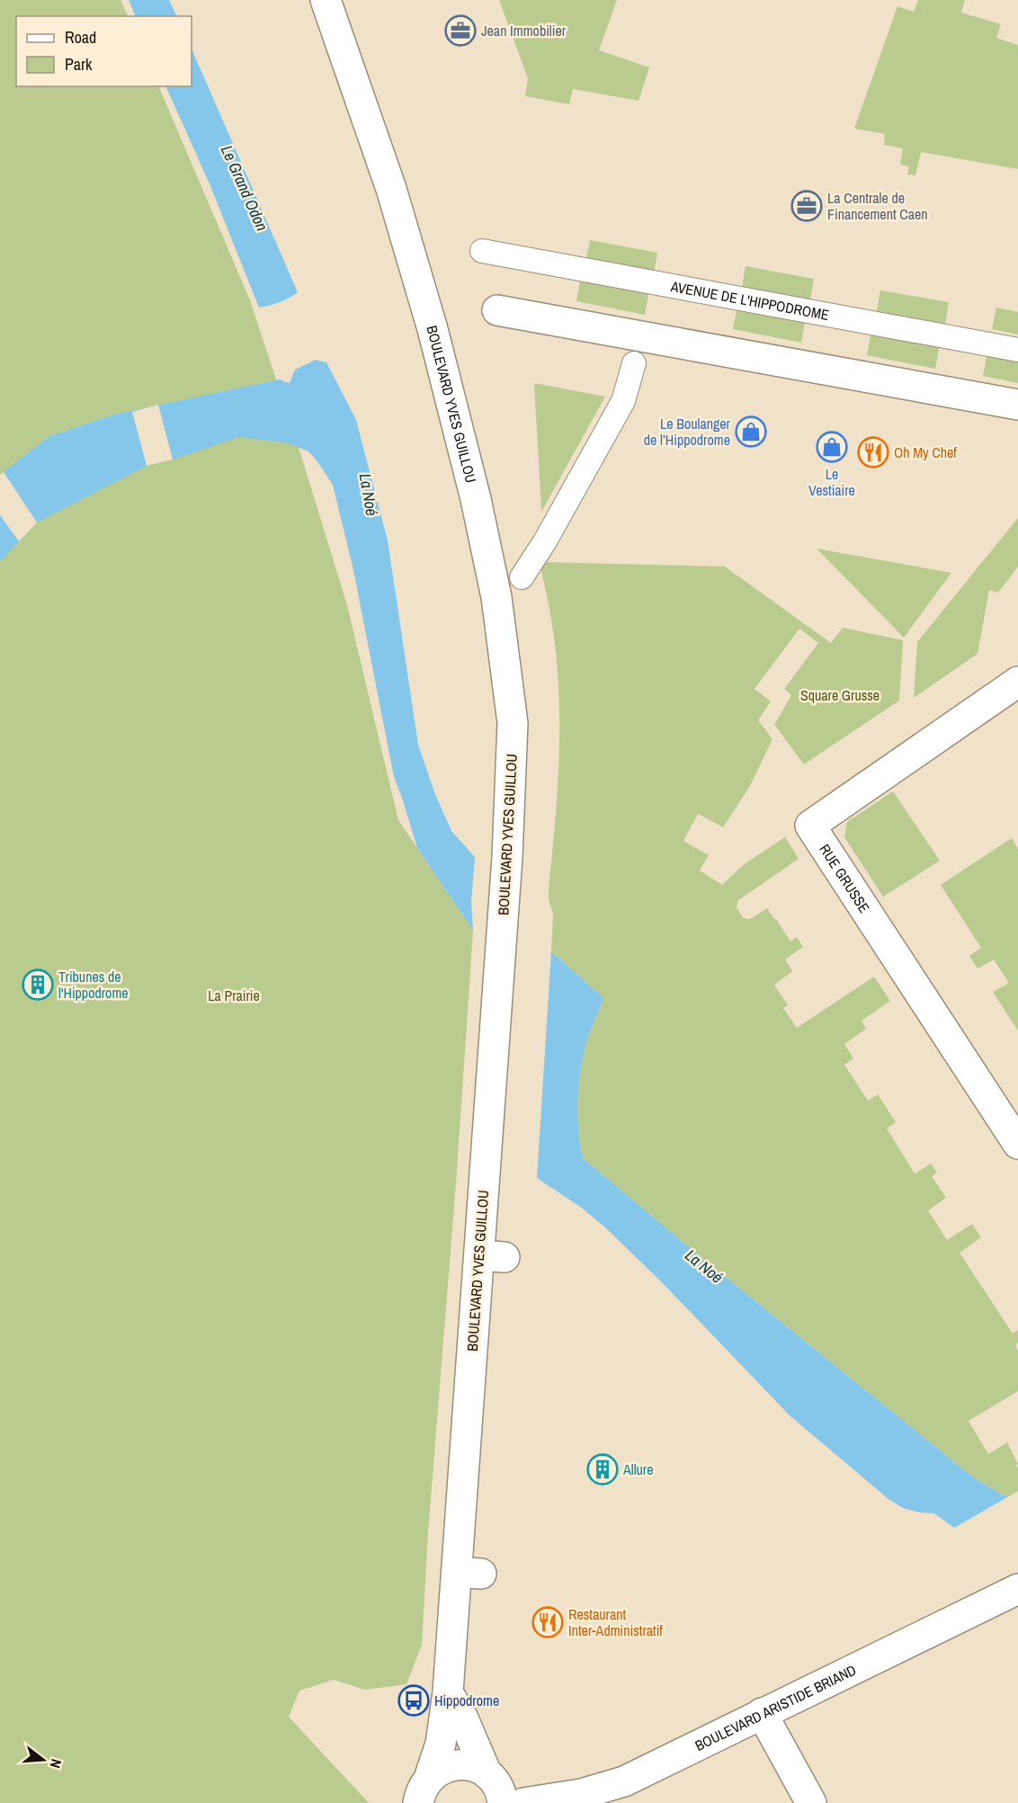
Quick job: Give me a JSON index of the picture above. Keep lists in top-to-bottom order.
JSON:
{
  "streets": {
    "main road": ["BOULEVARD YVES GUILLOU", "RUE GRUSSE", "BOULEVARD ARISTIDE BRIAND"],
    "street": ["AVENUE DE L'HIPPODROME"]
  },
  "water": ["Le Grand Odon", "La Noé"],
  "parks": ["Square Grusse", "La Prairie"],
  "places": {
    "office": ["Jean Immobilier", "La Centrale de Financement Caen"],
    "shop": ["Le Boulanger de l’Hippodrome", "Le Vestiaire"],
    "restaurant": ["Oh My Chef", "Restaurant Inter-Administratif"],
    "building": ["Tribunes de l'Hippodrome", "Allure"],
    "bus stop": ["Hippodrome"]
  },
  "legend": ["Road", "Park"],
  "north": "right"
}
